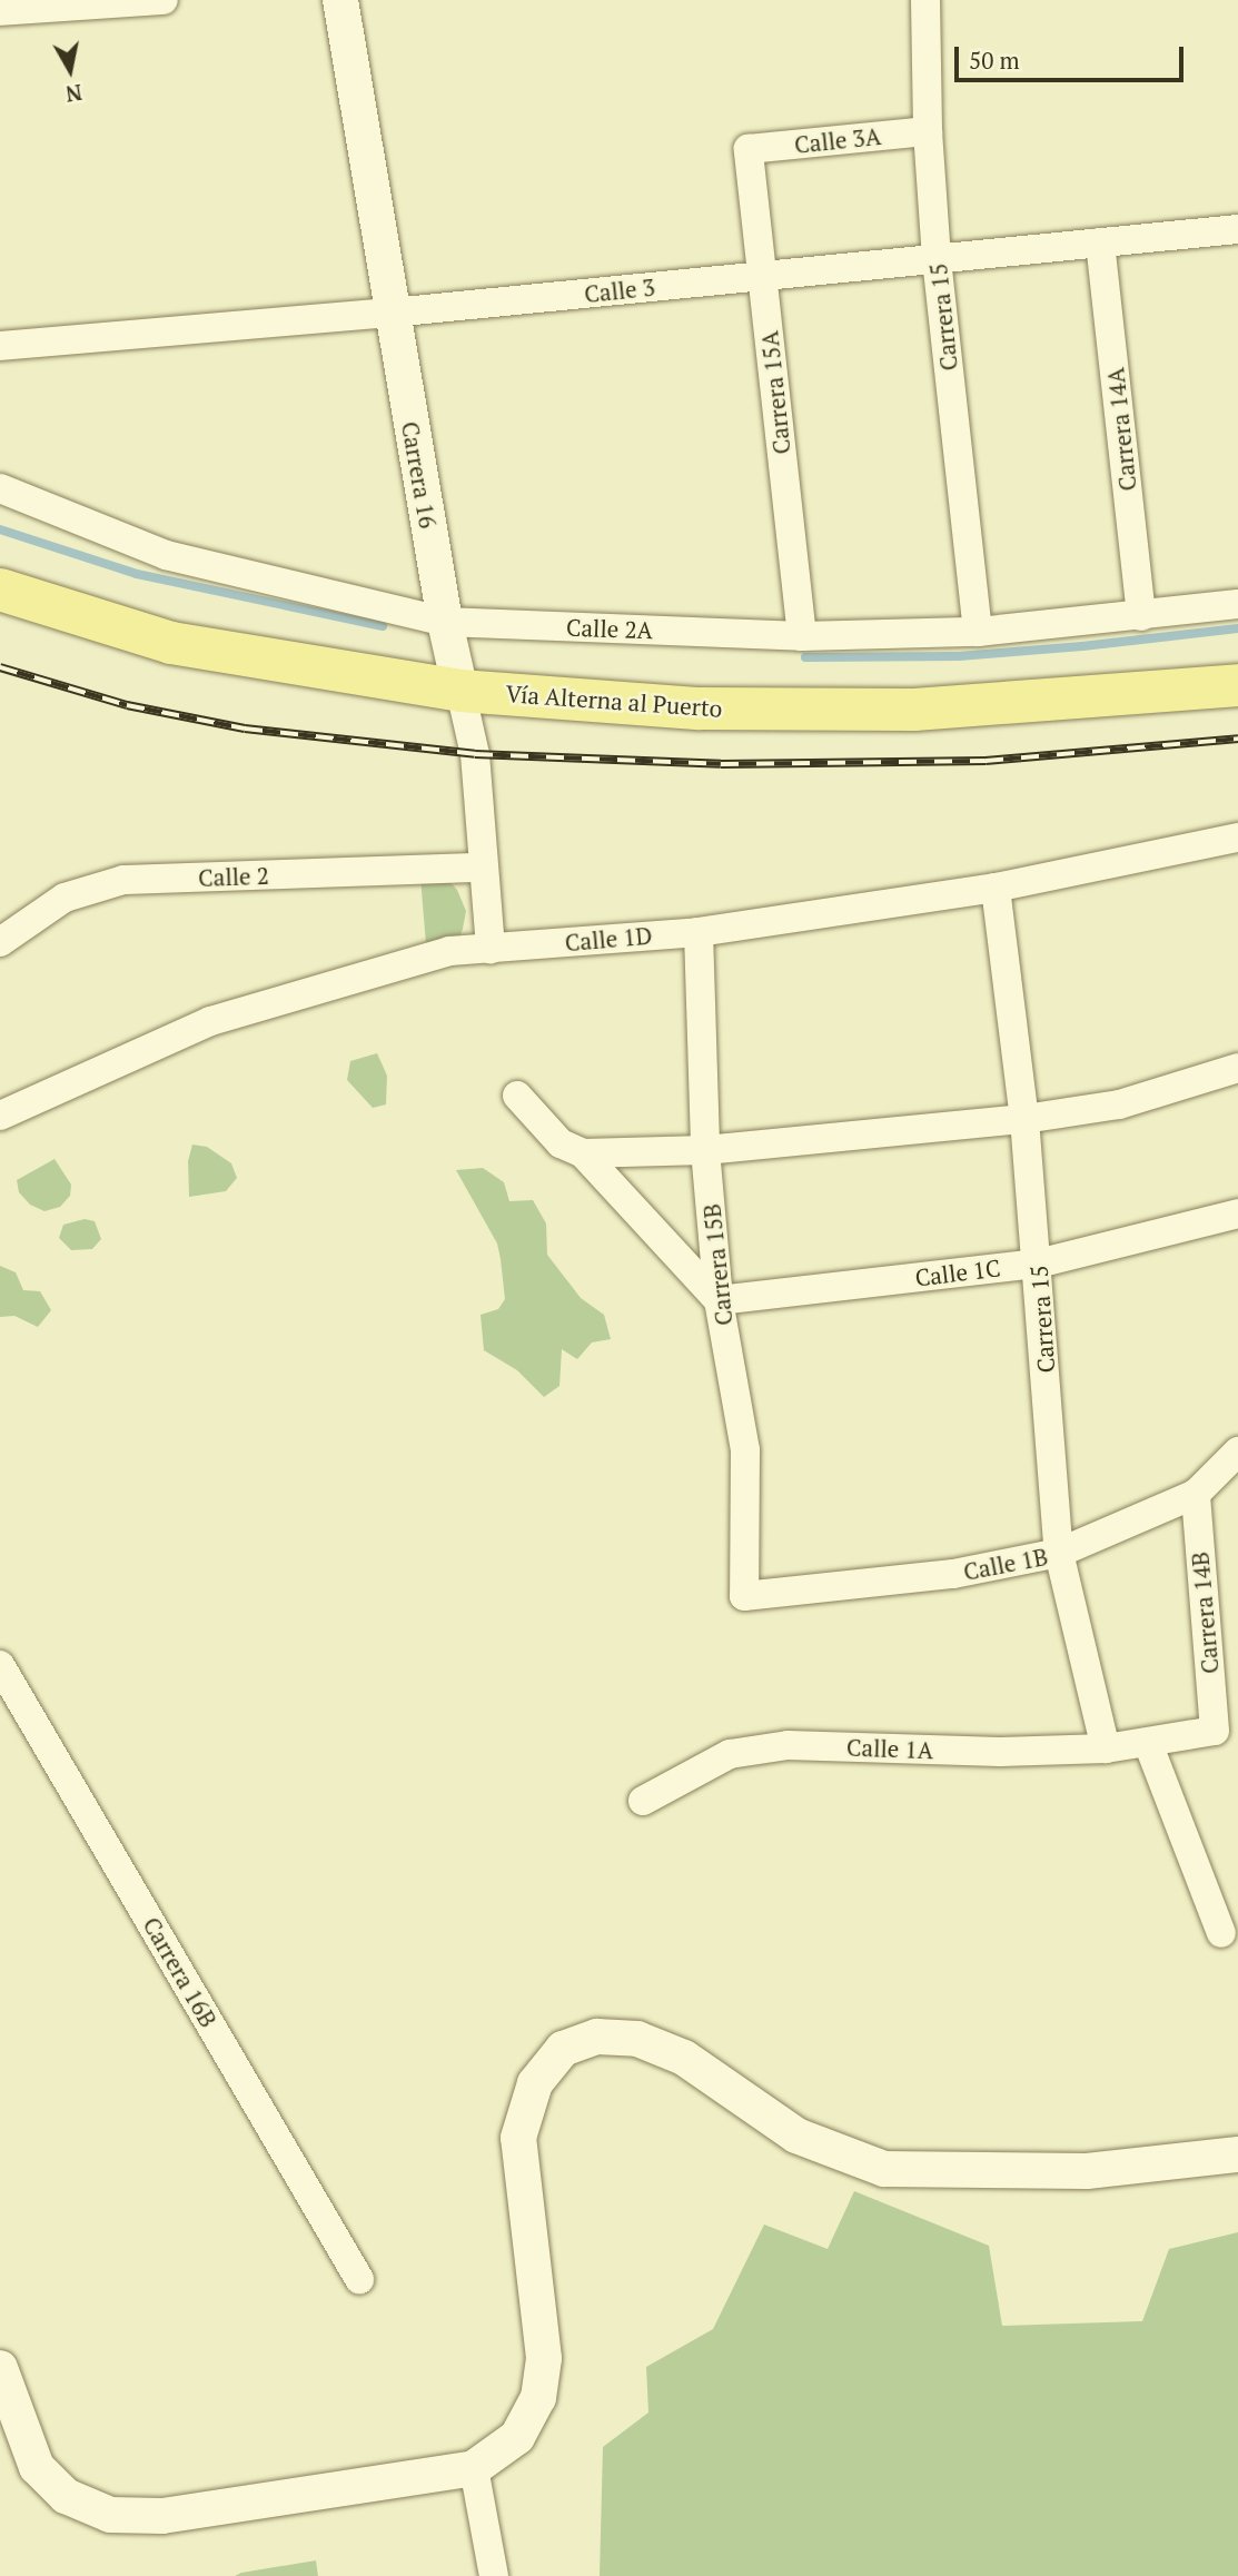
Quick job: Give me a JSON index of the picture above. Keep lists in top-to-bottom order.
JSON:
{
  "streets": {
    "main road": ["Vía Alterna al Puerto"],
    "street": [
      "Calle 3A",
      "Calle 3",
      "Carrera 15",
      "Carrera 15A",
      "Carrera 14A",
      "Carrera 16",
      "Calle 2A",
      "Calle 2",
      "Calle 1D",
      "Carrera 15B",
      "Calle 1C",
      "Calle 1B",
      "Carrera 14B",
      "Calle 1A",
      "Carrera 16B"
    ]
  },
  "crossings": [
    ["Calle 3A", "Carrera 15"],
    ["Calle 3A", "Carrera 15A"],
    ["Calle 3", "Carrera 15"],
    ["Calle 3", "Carrera 15A"],
    ["Calle 3", "Carrera 14A"],
    ["Calle 3", "Carrera 16"],
    ["Carrera 15", "Calle 2A"],
    ["Carrera 15", "Calle 1D"],
    ["Carrera 15", "Calle 1C"],
    ["Carrera 15", "Calle 1B"],
    ["Carrera 15", "Calle 1A"],
    ["Carrera 15A", "Calle 2A"],
    ["Carrera 14A", "Calle 2A"],
    ["Carrera 16", "Calle 2A"],
    ["Carrera 16", "Vía Alterna al Puerto"],
    ["Carrera 16", "Calle 2"],
    ["Carrera 16", "Calle 1D"],
    ["Calle 2A", "Vía Alterna al Puerto"],
    ["Calle 1D", "Carrera 15B"],
    ["Carrera 15B", "Calle 1C"],
    ["Carrera 15B", "Calle 1B"],
    ["Calle 1B", "Carrera 14B"],
    ["Carrera 14B", "Calle 1A"]
  ],
  "scale_bar": "50 m",
  "north": "bottom"
}
